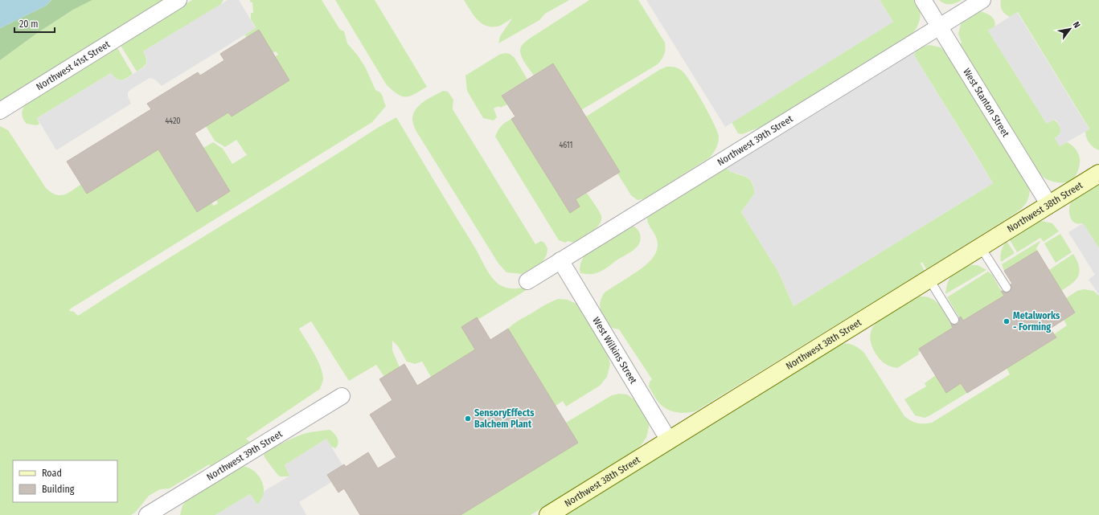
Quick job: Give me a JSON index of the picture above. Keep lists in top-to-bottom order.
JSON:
{
  "streets": {
    "main road": ["Northwest 38th Street"],
    "street": [
      "Northwest 41st Street",
      "West Stanton Street",
      "Northwest 39th Street",
      "West Wilkins Street"
    ]
  },
  "crossings": [
    ["West Stanton Street", "Northwest 39th Street"],
    ["West Stanton Street", "Northwest 38th Street"],
    ["Northwest 39th Street", "West Wilkins Street"],
    ["Northwest 38th Street", "West Wilkins Street"]
  ],
  "places": ["Metalworks - Forming", "SensoryEffects Balchem Plant"],
  "house_numbers": ["4420", "4611"],
  "legend": ["Road", "Building"],
  "scale_bar": "20 m",
  "north": "top right"
}
